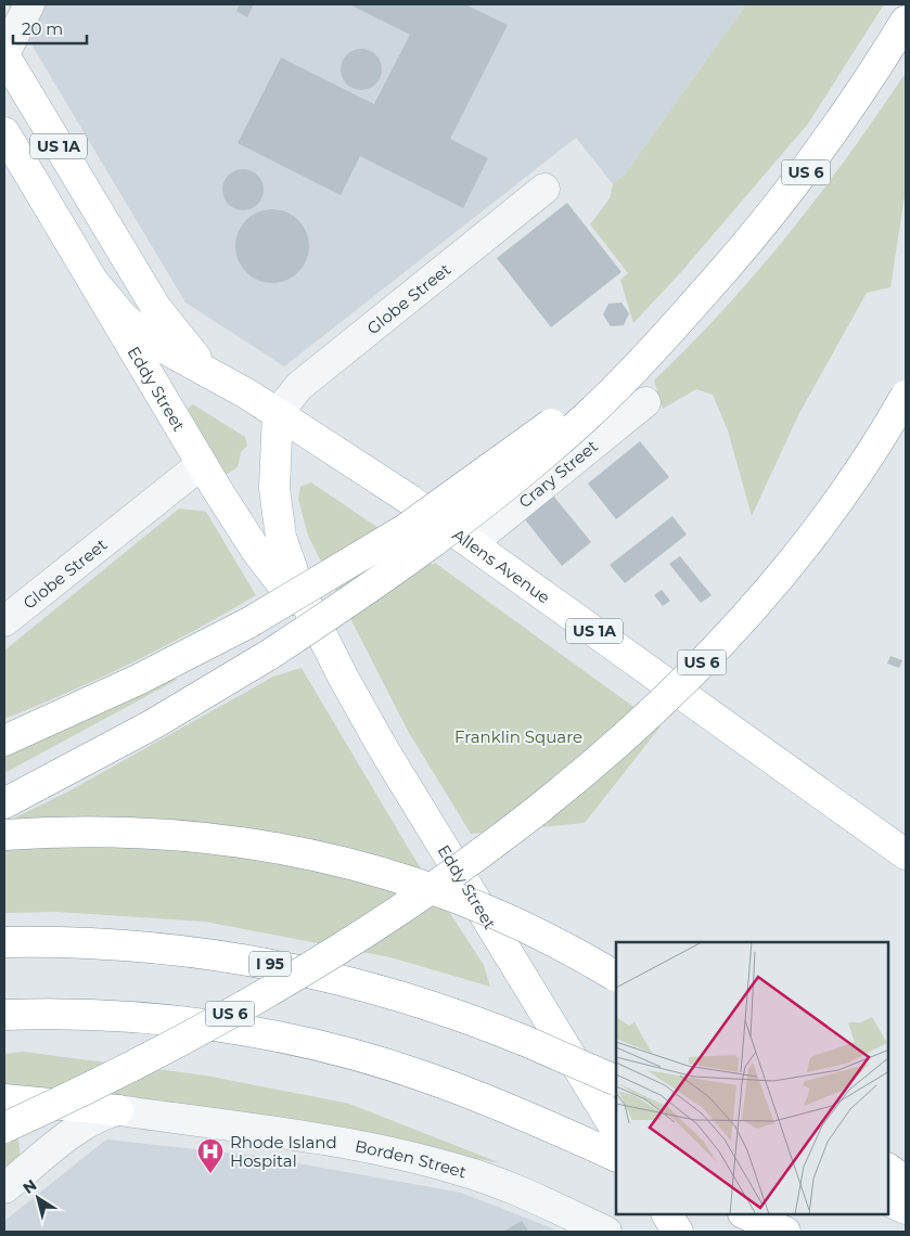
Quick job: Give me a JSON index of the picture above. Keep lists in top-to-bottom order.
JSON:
{
  "streets": {
    "main road": [
      "US 1A",
      "US 6",
      "Eddy Street",
      "Allens Avenue",
      "I 95"
    ],
    "street": ["Globe Street", "Crary Street", "Borden Street"]
  },
  "crossings": [
    ["US 1A", "Allens Avenue"],
    ["Globe Street", "Eddy Street"],
    ["Globe Street", "Allens Avenue"],
    ["Eddy Street", "Allens Avenue"],
    ["Crary Street", "Allens Avenue"]
  ],
  "parks": ["Franklin Square"],
  "places": {
    "hospital": ["Rhode Island Hospital"]
  },
  "scale_bar": "20 m",
  "north": "top left"
}
